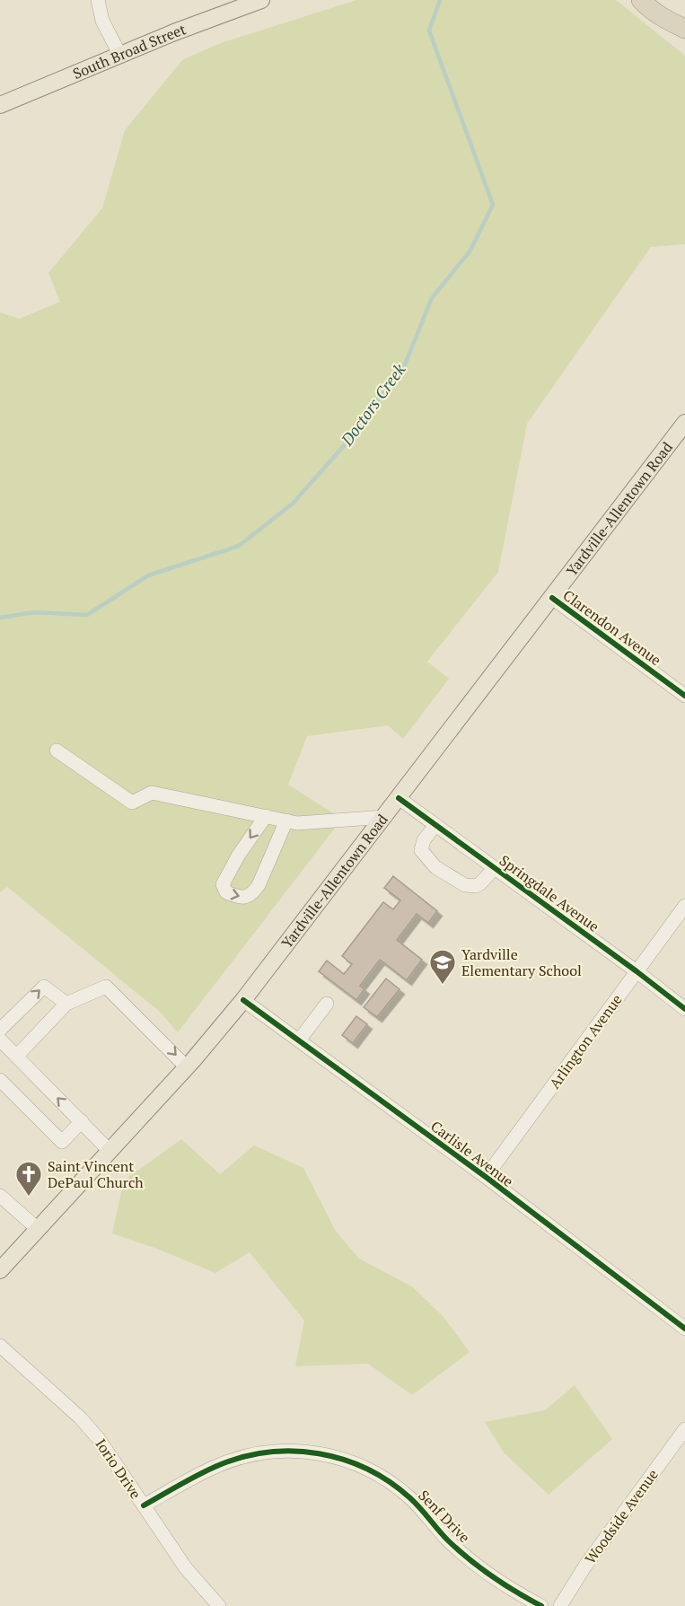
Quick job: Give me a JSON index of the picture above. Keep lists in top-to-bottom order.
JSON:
{
  "streets": {
    "main road": ["South Broad Street", "Yardville-Allentown Road"],
    "street": [
      "Clarendon Avenue",
      "Springdale Avenue",
      "Arlington Avenue",
      "Carlisle Avenue",
      "Iorio Drive",
      "Senf Drive",
      "Woodside Avenue"
    ]
  },
  "crossings": [
    ["Yardville-Allentown Road", "Clarendon Avenue"],
    ["Yardville-Allentown Road", "Springdale Avenue"],
    ["Yardville-Allentown Road", "Carlisle Avenue"],
    ["Springdale Avenue", "Arlington Avenue"],
    ["Arlington Avenue", "Carlisle Avenue"],
    ["Iorio Drive", "Senf Drive"]
  ],
  "water": ["Doctors Creek"],
  "places": {
    "school or university": ["Yardville Elementary School"],
    "church": ["Saint Vincent DePaul Church"]
  }
}
